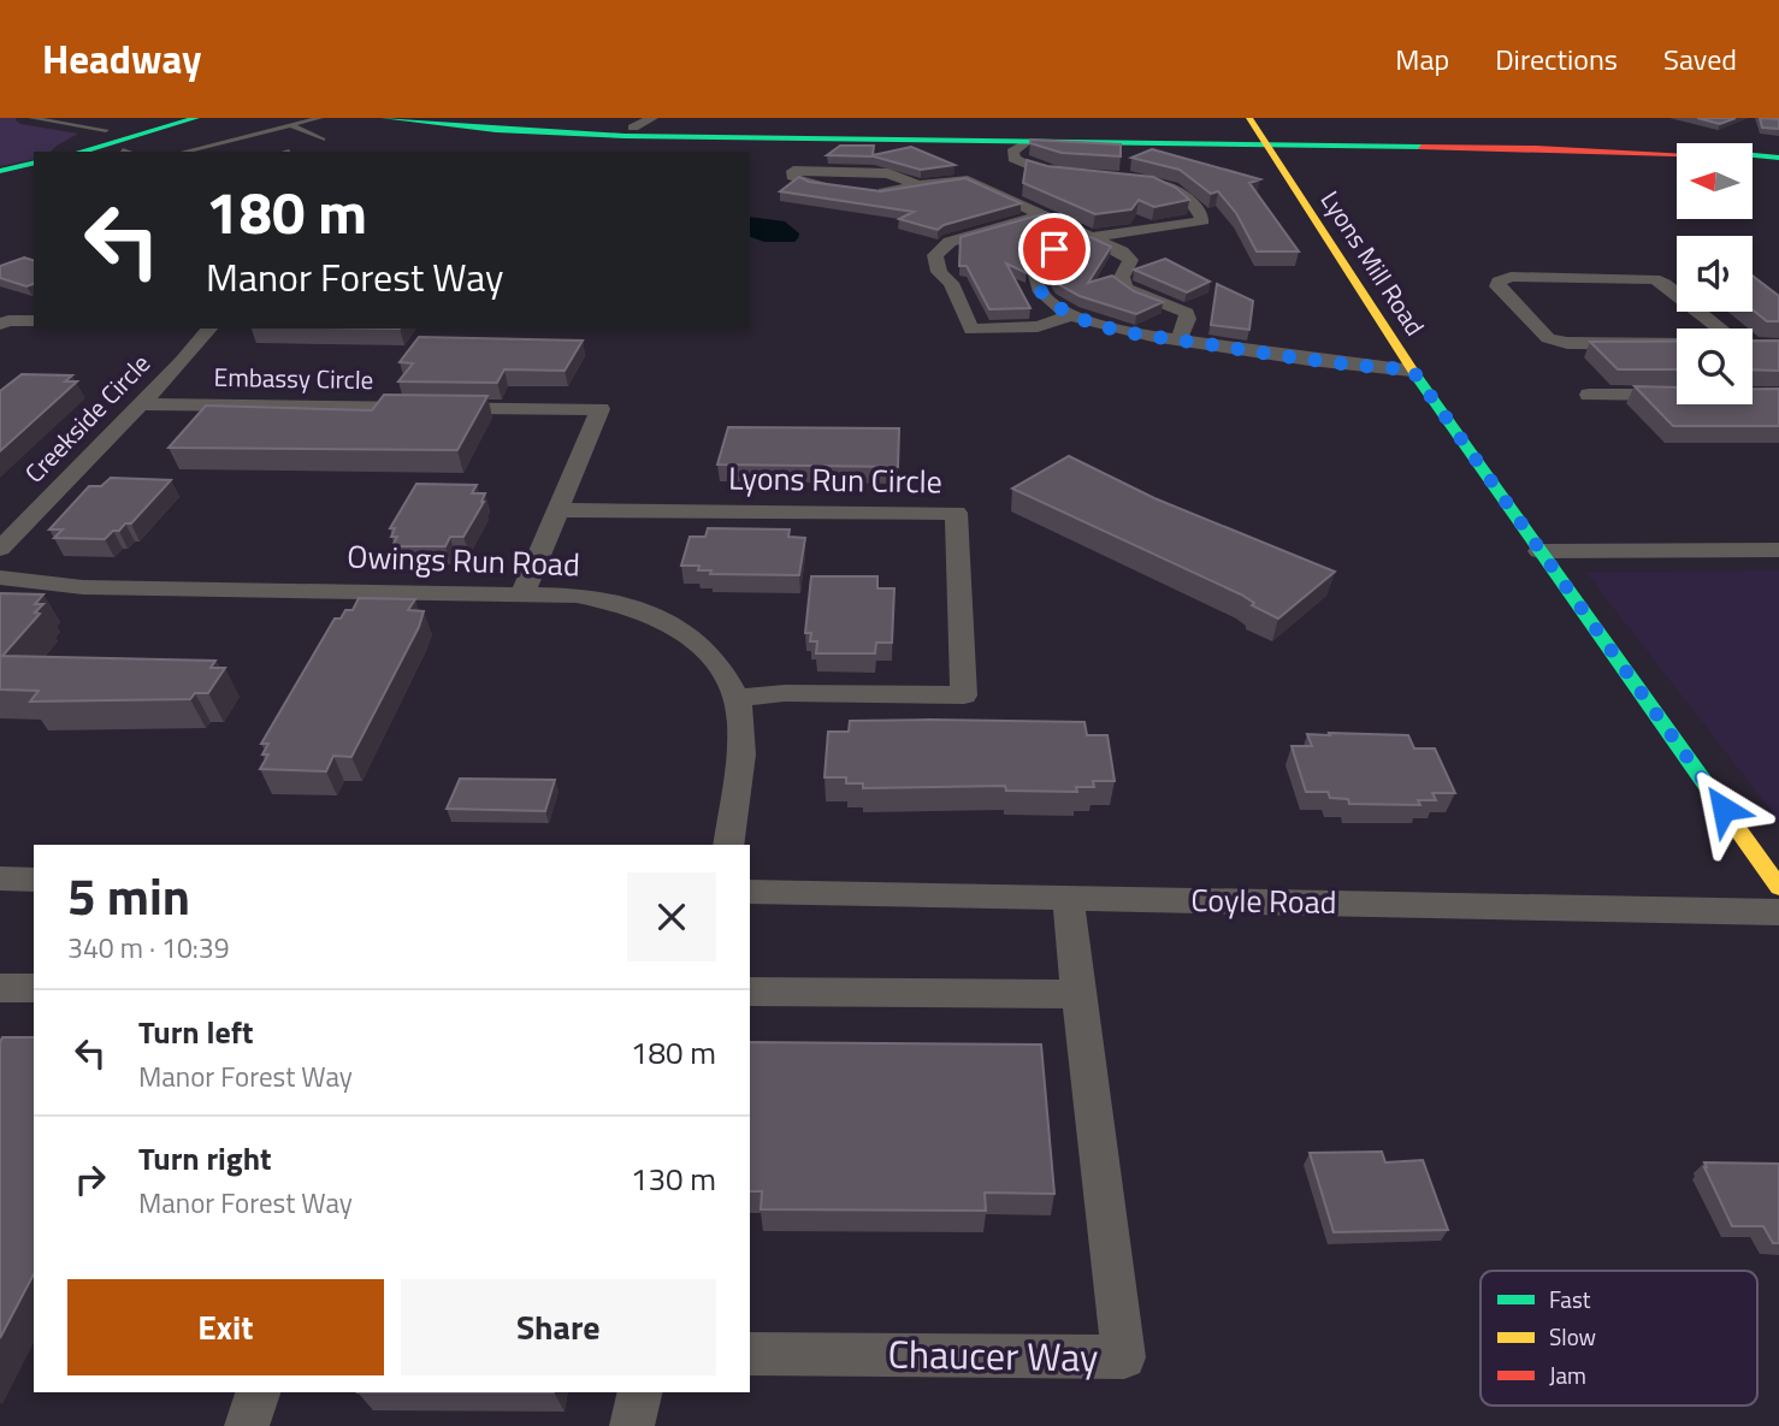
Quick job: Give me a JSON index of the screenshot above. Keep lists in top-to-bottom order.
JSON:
{
  "streets": {
    "main road": ["Lyons Mill Road"],
    "street": [
      "Embassy Circle",
      "Creekside Circle",
      "Lyons Run Circle",
      "Owings Run Road",
      "Coyle Road",
      "Chaucer Way"
    ]
  },
  "crossings": [
    ["Embassy Circle", "Creekside Circle"],
    ["Embassy Circle", "Lyons Run Circle"],
    ["Embassy Circle", "Owings Run Road"],
    ["Lyons Run Circle", "Owings Run Road"],
    ["Coyle Road", "Chaucer Way"]
  ],
  "legend": ["Fast", "Slow", "Jam"],
  "north": "left",
  "page": {
    "header": "Headway",
    "nav": ["Map", "Directions", "Saved"],
    "turn": ["180 m", "Manor Forest Way"],
    "heading": ["5 min", "340 m · 10:39"],
    "list": [
      {
        "name": "Turn left",
        "note": "Manor Forest Way",
        "value": "180 m"
      },
      {
        "name": "Turn right",
        "note": "Manor Forest Way",
        "value": "130 m"
      }
    ],
    "buttons": ["Exit", "Share"]
  }
}
